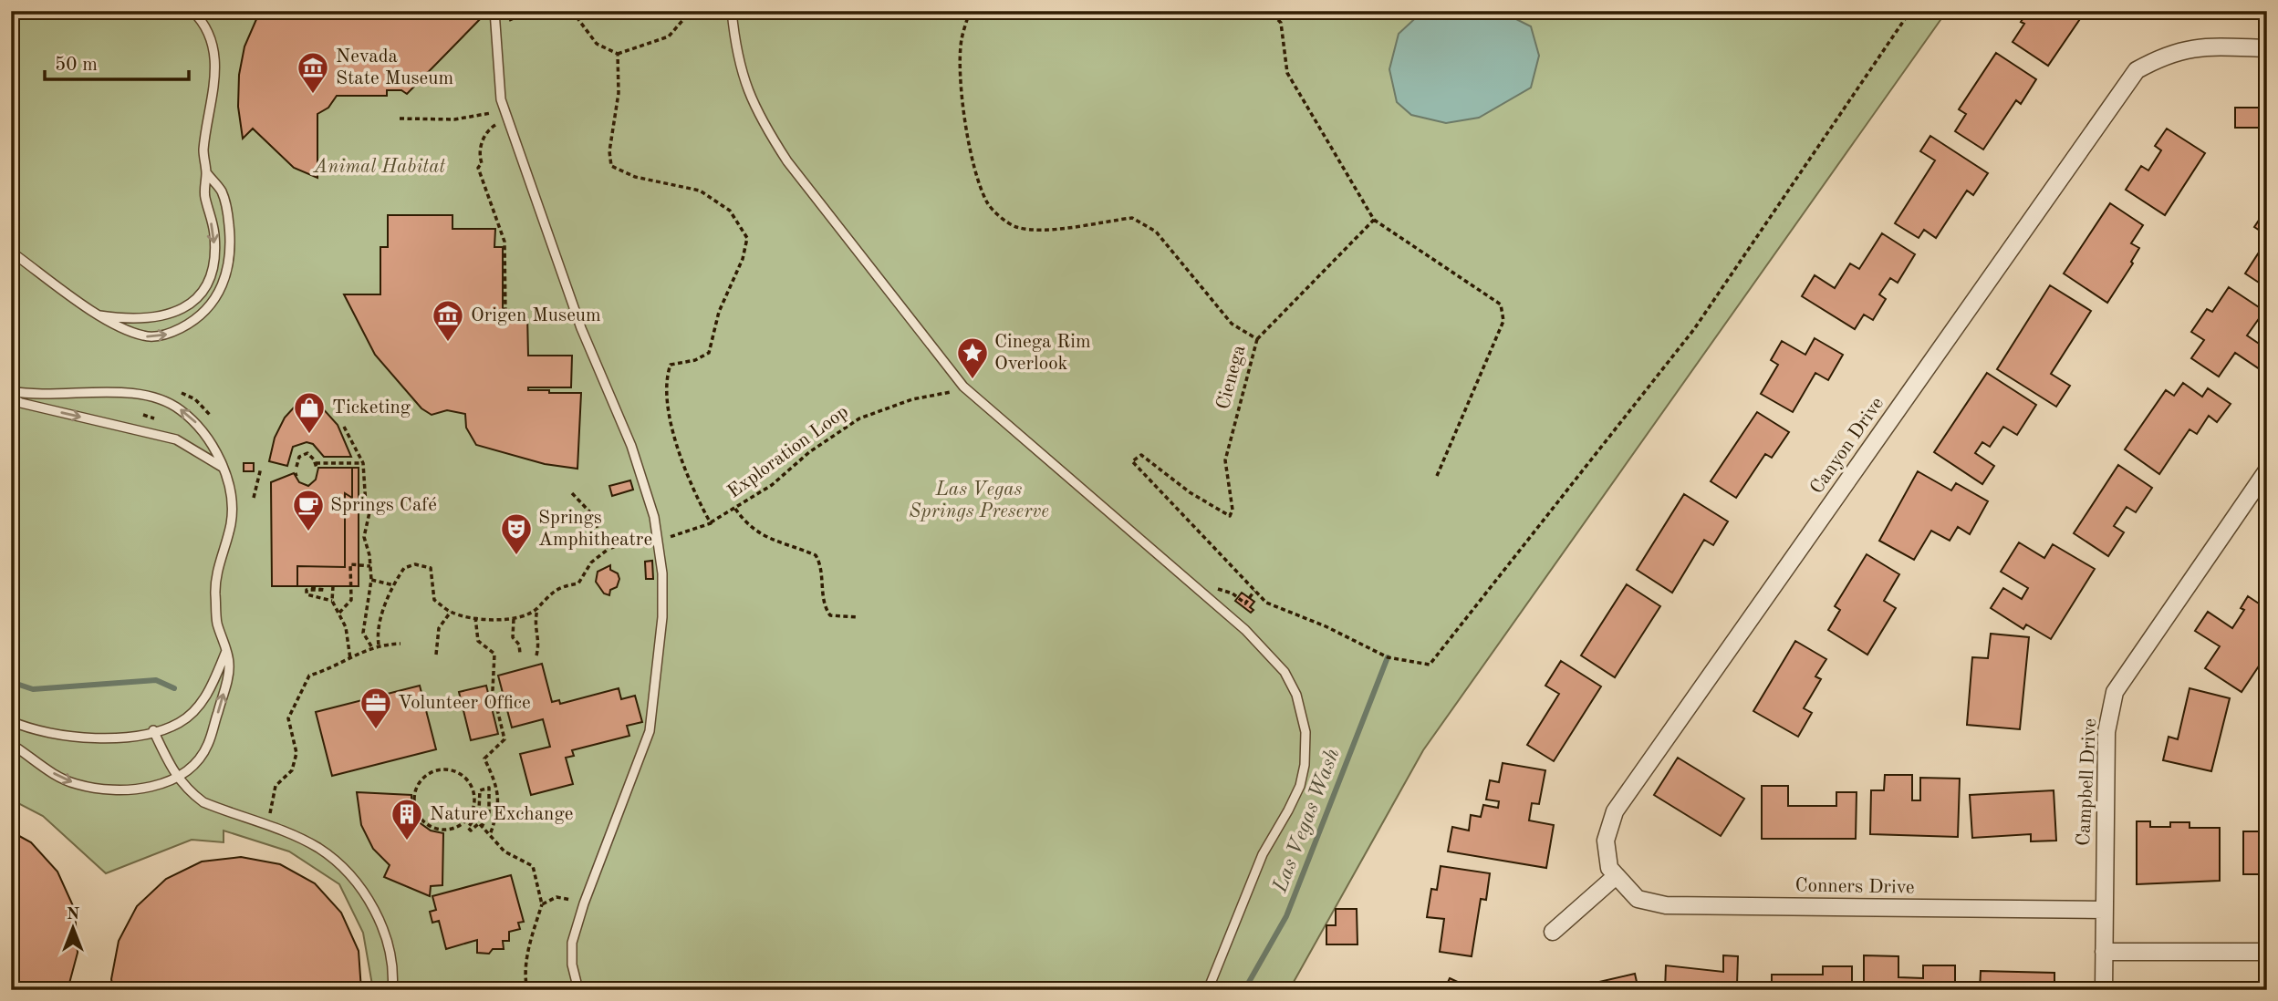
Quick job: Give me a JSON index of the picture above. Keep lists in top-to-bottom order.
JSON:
{
  "streets": {
    "street": ["Canyon Drive", "Campbell Drive", "Conners Drive"],
    "path": ["Cienega", "Exploration Loop"]
  },
  "crossings": [
    ["Canyon Drive", "Conners Drive"],
    ["Campbell Drive", "Conners Drive"]
  ],
  "water": ["Las Vegas Wash"],
  "parks": ["Animal Habitat", "Las Vegas Springs Preserve"],
  "places": {
    "museum": ["Nevada State Museum", "Origen Museum"],
    "place": ["Cinega Rim Overlook"],
    "shop": ["Ticketing"],
    "cafe": ["Springs Café"],
    "theatre": ["Springs Amphitheatre"],
    "office": ["Volunteer Office"],
    "building": ["Nature Exchange"]
  },
  "scale_bar": "50 m",
  "north": "top"
}
